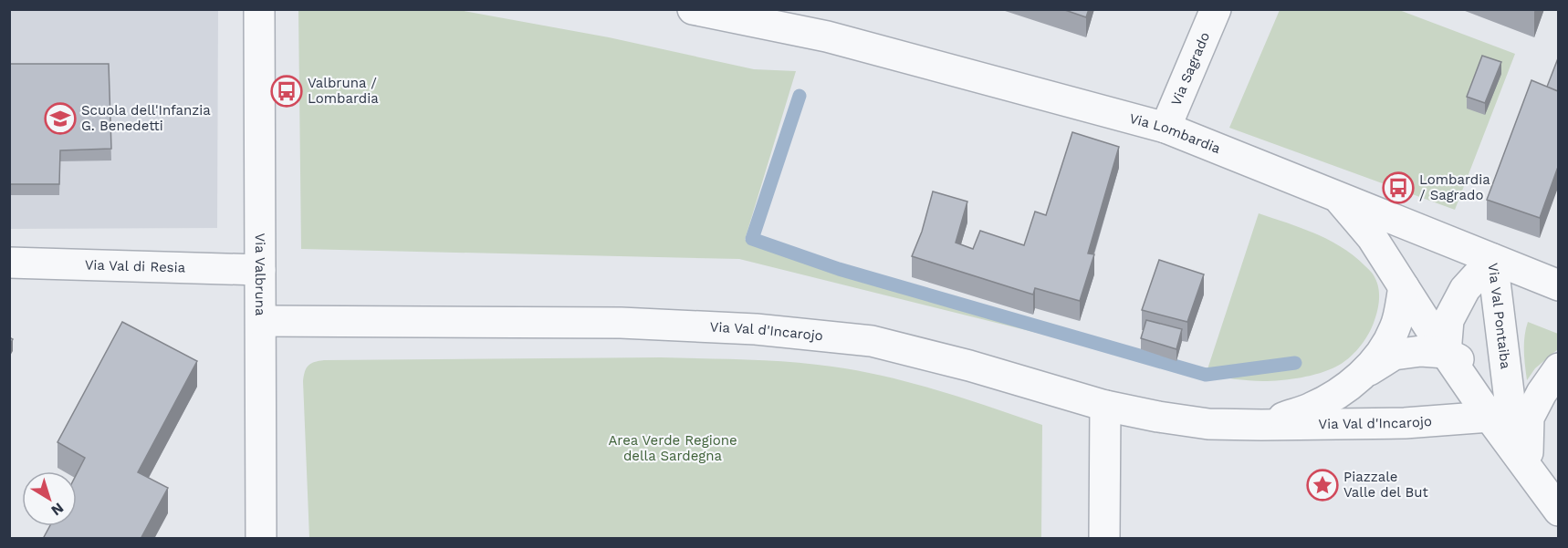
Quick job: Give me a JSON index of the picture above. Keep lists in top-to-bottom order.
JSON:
{
  "streets": {
    "street": [
      "Via Sagrado",
      "Via Lombardia",
      "Via Val di Resia",
      "Via Valbruna",
      "Via Val Pontaiba",
      "Via Val d'Incarojo"
    ]
  },
  "crossings": [
    ["Via Sagrado", "Via Lombardia"],
    ["Via Lombardia", "Via Val Pontaiba"],
    ["Via Val di Resia", "Via Valbruna"],
    ["Via Valbruna", "Via Val d'Incarojo"],
    ["Via Val Pontaiba", "Via Val d'Incarojo"]
  ],
  "parks": ["Area Verde Regione della Sardegna"],
  "places": {
    "bus stop": ["Valbruna / Lombardia", "Lombardia / Sagrado"],
    "school or university": ["Scuola dell'Infanzia G. Benedetti"],
    "place": ["Piazzale Valle del But"]
  },
  "north": "bottom right"
}
